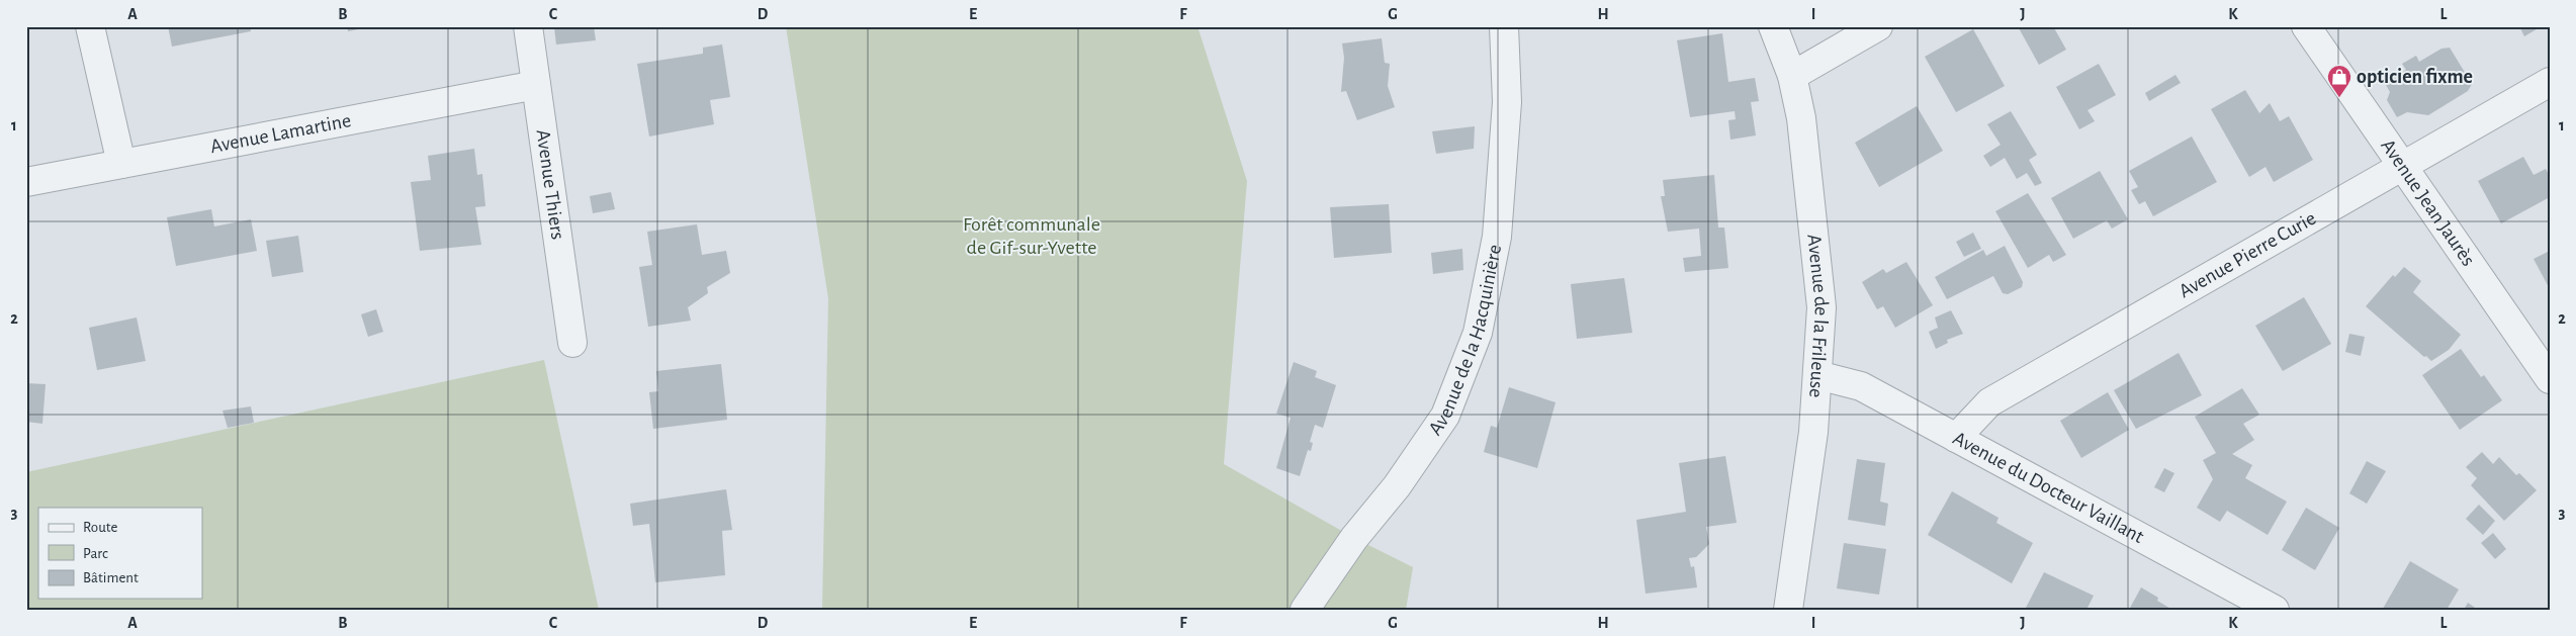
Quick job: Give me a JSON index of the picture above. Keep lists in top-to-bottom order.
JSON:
{
  "streets": {
    "street": [
      "Avenue Lamartine",
      "Avenue Thiers",
      "Avenue Jean Jaurès",
      "Avenue Pierre Curie",
      "Avenue de la Frileuse",
      "Avenue de la Hacquinière",
      "Avenue du Docteur Vaillant"
    ]
  },
  "crossings": [
    ["Avenue Lamartine", "Avenue Thiers"],
    ["Avenue Jean Jaurès", "Avenue Pierre Curie"],
    ["Avenue Pierre Curie", "Avenue du Docteur Vaillant"],
    ["Avenue de la Frileuse", "Avenue du Docteur Vaillant"]
  ],
  "parks": ["Forêt communale de Gif-sur-Yvette"],
  "places": {
    "shop": ["opticien fixme"]
  },
  "legend": ["Route", "Parc", "Bâtiment"],
  "grid": {
    "columns": [
      "A",
      "B",
      "C",
      "D",
      "E",
      "F",
      "G",
      "H",
      "I",
      "J",
      "K",
      "L"
    ],
    "rows": ["1", "2", "3"]
  }
}
